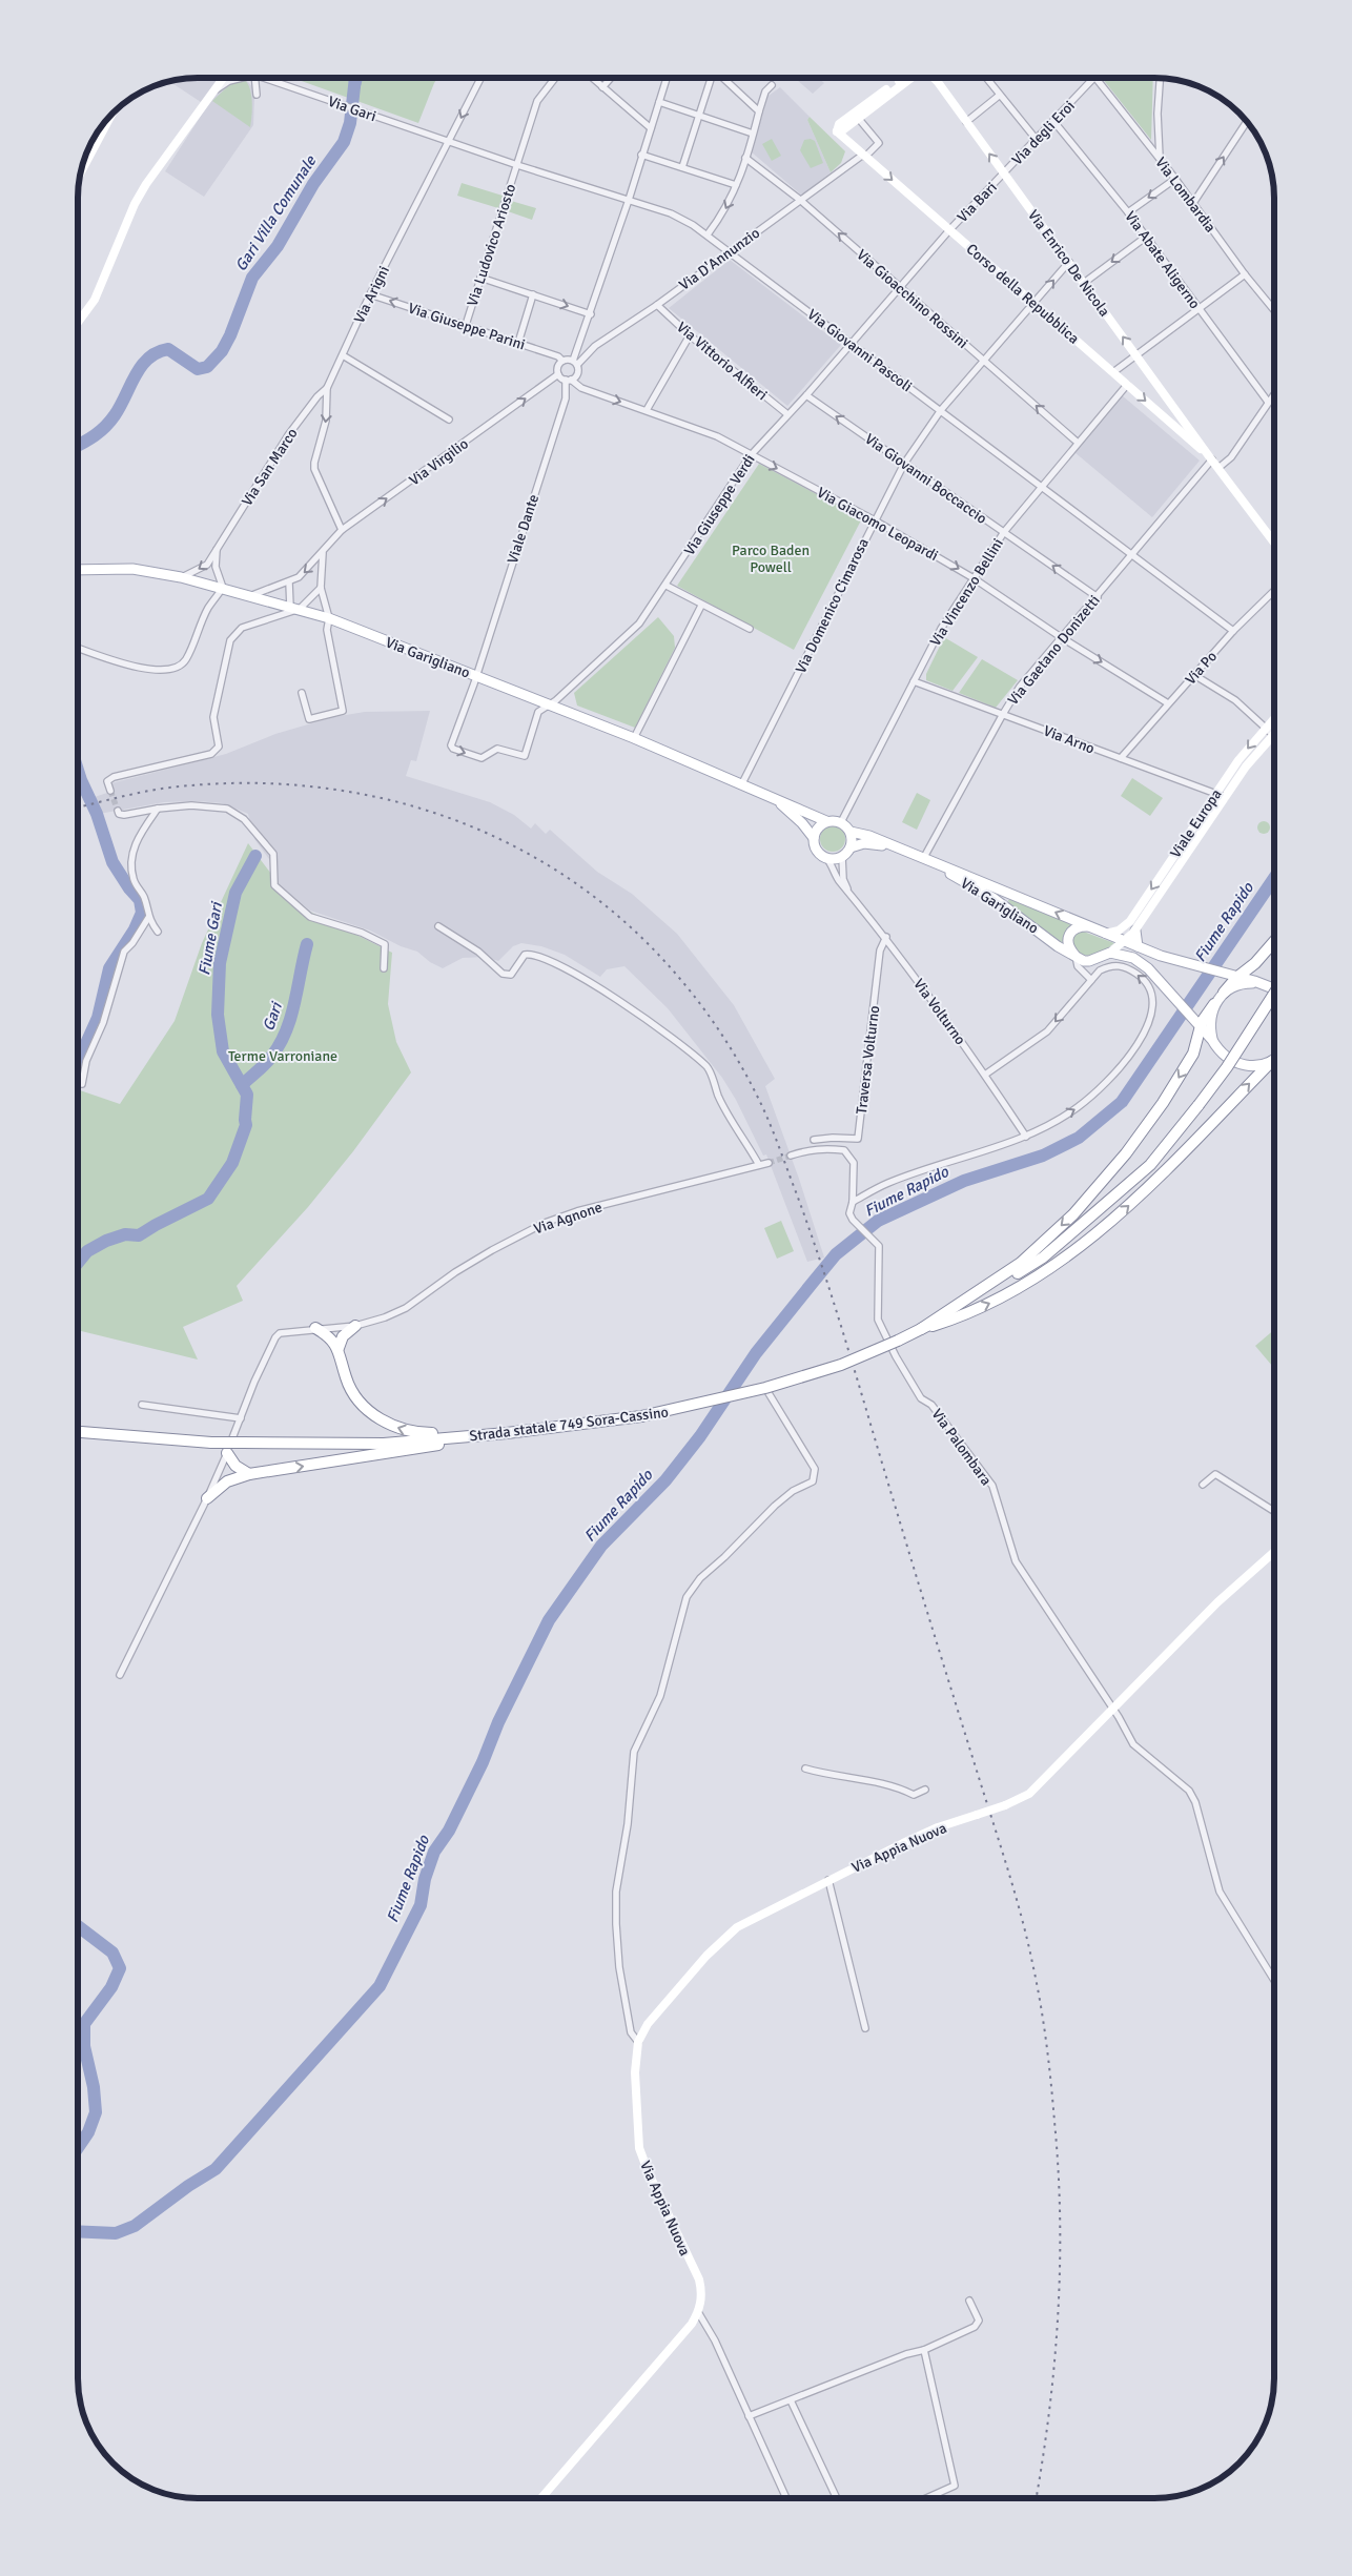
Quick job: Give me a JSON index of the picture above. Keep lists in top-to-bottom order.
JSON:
{
  "streets": {
    "highway": ["Strada statale 749 Sora-Cassino"],
    "main road": ["Via Garigliano"],
    "street": [
      "Via Gari",
      "Via degli Eroi",
      "Via Lombardia",
      "Via Bari",
      "Via Ludovico Ariosto",
      "Via D'Annunzio",
      "Via Abate Aligerno",
      "Via Enrico De Nicola",
      "Corso della Repubblica",
      "Via Arigni",
      "Via Gioacchino Rossini",
      "Via Giuseppe Parini",
      "Via Giovanni Pascoli",
      "Via Vittorio Alfieri",
      "Via Virgilio",
      "Via San Marco",
      "Via Giovanni Boccaccio",
      "Via Giuseppe Verdi",
      "Via Giacomo Leopardi",
      "Viale Dante",
      "Via Vincenzo Bellini",
      "Via Domenico Cimarosa",
      "Via Gaetano Donizetti",
      "Via Po",
      "Via Arno",
      "Viale Europa",
      "Via Volturno",
      "Traversa Volturno",
      "Via Agnone",
      "Via Palombara",
      "Via Appia Nuova"
    ]
  },
  "crossings": [
    ["Via Gari", "Via Arigni"],
    ["Via Gari", "Via Giovanni Pascoli"],
    ["Via degli Eroi", "Via Lombardia"],
    ["Via degli Eroi", "Via Bari"],
    ["Via degli Eroi", "Via Abate Aligerno"],
    ["Via degli Eroi", "Via Enrico De Nicola"],
    ["Via Bari", "Via Enrico De Nicola"],
    ["Via Bari", "Corso della Repubblica"],
    ["Via Bari", "Via Giuseppe Verdi"],
    ["Via Ludovico Ariosto", "Via Giuseppe Parini"],
    ["Via Ludovico Ariosto", "Via Giovanni Pascoli"],
    ["Via D'Annunzio", "Corso della Repubblica"],
    ["Via D'Annunzio", "Via Gioacchino Rossini"],
    ["Via D'Annunzio", "Via Giuseppe Parini"],
    ["Via D'Annunzio", "Via Giovanni Pascoli"],
    ["Via D'Annunzio", "Via Vittorio Alfieri"],
    ["Via D'Annunzio", "Via Virgilio"],
    ["Via D'Annunzio", "Via Giacomo Leopardi"],
    ["Via D'Annunzio", "Viale Dante"],
    ["Via Enrico De Nicola", "Corso della Repubblica"],
    ["Via Enrico De Nicola", "Via Domenico Cimarosa"],
    ["Via Enrico De Nicola", "Via Gaetano Donizetti"],
    ["Corso della Repubblica", "Via Giuseppe Verdi"],
    ["Corso della Repubblica", "Via Vincenzo Bellini"],
    ["Corso della Repubblica", "Via Domenico Cimarosa"],
    ["Corso della Repubblica", "Via Gaetano Donizetti"],
    ["Via Arigni", "Via Giuseppe Parini"],
    ["Via Arigni", "Via Giovanni Pascoli"],
    ["Via Arigni", "Via Virgilio"],
    ["Via Arigni", "Via San Marco"],
    ["Via Gioacchino Rossini", "Via Giuseppe Verdi"],
    ["Via Gioacchino Rossini", "Via Vincenzo Bellini"],
    ["Via Gioacchino Rossini", "Via Domenico Cimarosa"],
    ["Via Giuseppe Parini", "Via Virgilio"],
    ["Via Giuseppe Parini", "Via Giacomo Leopardi"],
    ["Via Giuseppe Parini", "Viale Dante"],
    ["Via Giovanni Pascoli", "Via Giuseppe Verdi"],
    ["Via Giovanni Pascoli", "Via Vincenzo Bellini"],
    ["Via Giovanni Pascoli", "Via Domenico Cimarosa"],
    ["Via Giovanni Pascoli", "Via Gaetano Donizetti"],
    ["Via Giovanni Pascoli", "Via Po"],
    ["Via Vittorio Alfieri", "Via Giuseppe Verdi"],
    ["Via Virgilio", "Via Giacomo Leopardi"],
    ["Via Virgilio", "Viale Dante"],
    ["Via Virgilio", "Via Garigliano"],
    ["Via San Marco", "Via Garigliano"],
    ["Via Giovanni Boccaccio", "Via Giuseppe Verdi"],
    ["Via Giovanni Boccaccio", "Via Vincenzo Bellini"],
    ["Via Giovanni Boccaccio", "Via Domenico Cimarosa"],
    ["Via Giovanni Boccaccio", "Via Gaetano Donizetti"],
    ["Via Giuseppe Verdi", "Via Giacomo Leopardi"],
    ["Via Giuseppe Verdi", "Viale Dante"],
    ["Via Giuseppe Verdi", "Via Garigliano"],
    ["Via Giacomo Leopardi", "Viale Dante"],
    ["Via Giacomo Leopardi", "Via Vincenzo Bellini"],
    ["Via Giacomo Leopardi", "Via Domenico Cimarosa"],
    ["Via Giacomo Leopardi", "Via Gaetano Donizetti"],
    ["Via Giacomo Leopardi", "Via Po"],
    ["Viale Dante", "Via Garigliano"],
    ["Via Vincenzo Bellini", "Via Garigliano"],
    ["Via Vincenzo Bellini", "Via Arno"],
    ["Via Vincenzo Bellini", "Via Volturno"],
    ["Via Domenico Cimarosa", "Via Garigliano"],
    ["Via Gaetano Donizetti", "Via Garigliano"],
    ["Via Gaetano Donizetti", "Via Arno"],
    ["Via Garigliano", "Viale Europa"],
    ["Via Garigliano", "Via Volturno"],
    ["Via Po", "Via Arno"],
    ["Via Arno", "Viale Europa"],
    ["Via Volturno", "Traversa Volturno"],
    ["Via Palombara", "Via Appia Nuova"]
  ],
  "one_way": [
    "Corso della Repubblica",
    "Via Arigni",
    "Via Gioacchino Rossini",
    "Via Giuseppe Parini",
    "Via Giovanni Boccaccio",
    "Via Giacomo Leopardi"
  ],
  "water": [
    "Gari Villa Comunale",
    "Fiume Rapido",
    "Fiume Gari",
    "Gari"
  ],
  "parks": ["Parco Baden Powell", "Terme Varroniane"]
}
